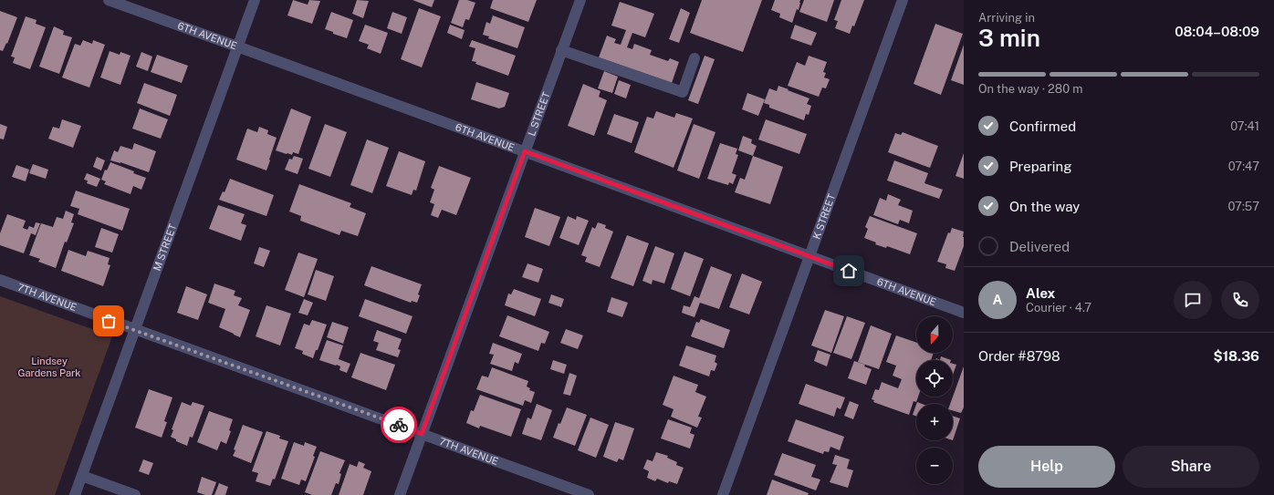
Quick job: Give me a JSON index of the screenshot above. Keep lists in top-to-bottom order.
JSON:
{
  "streets": {
    "street": [
      "6TH AVENUE",
      "L STREET",
      "K STREET",
      "M STREET",
      "7TH AVENUE"
    ]
  },
  "crossings": [
    ["6TH AVENUE", "L STREET"],
    ["6TH AVENUE", "K STREET"],
    ["6TH AVENUE", "M STREET"],
    ["L STREET", "7TH AVENUE"],
    ["M STREET", "7TH AVENUE"]
  ],
  "parks": ["Lindsey Gardens Park"],
  "north": "bottom",
  "page": {
    "heading": ["3 min", "Arriving in", "08:04–08:09"],
    "panel": [
      "Alex",
      "Courier · 4.7",
      "Order #8798",
      "$18.36"
    ],
    "bar": "On the way · 280 m",
    "list": [
      ["Confirmed", "07:41"],
      ["Preparing", "07:47"],
      ["On the way", "07:57"],
      "Delivered"
    ],
    "round": "A",
    "map_buttons": ["+", "−"],
    "buttons": ["Help", "Share"]
  }
}
